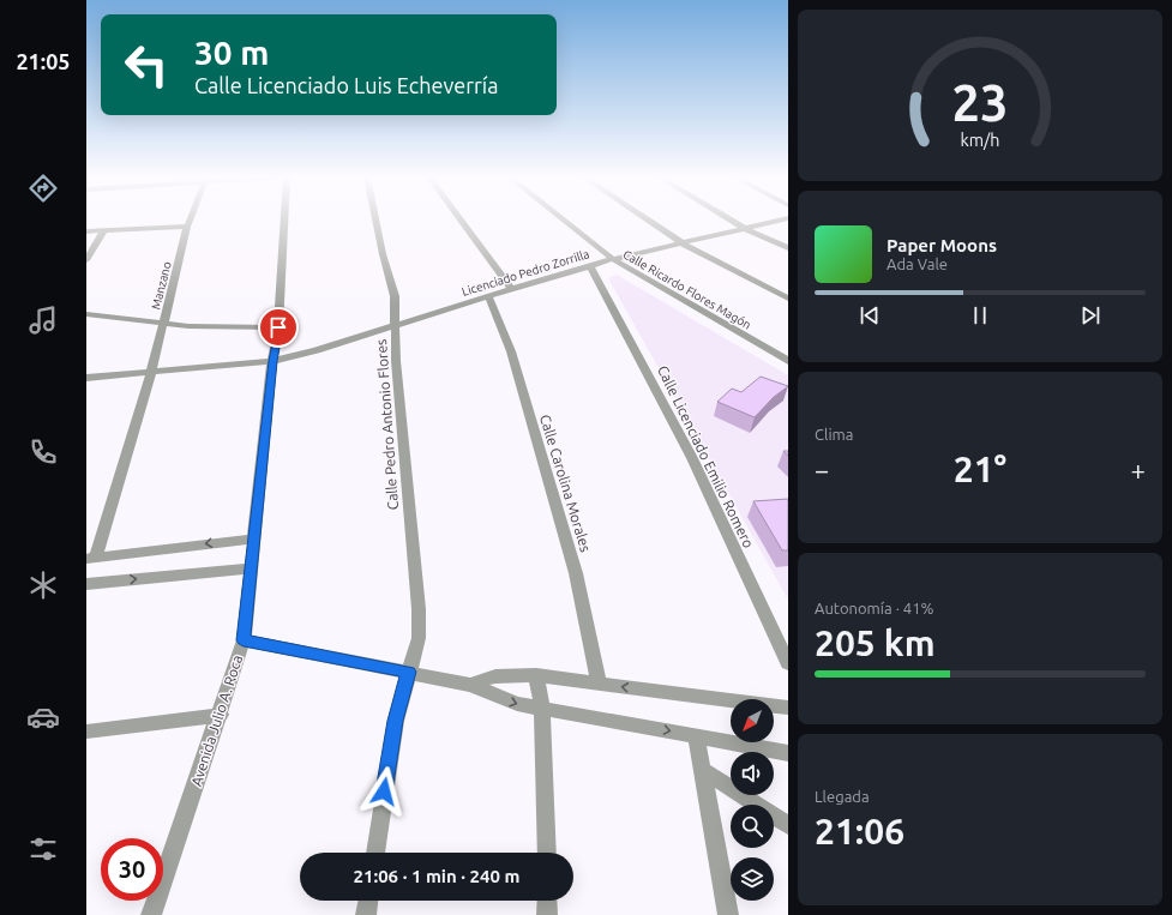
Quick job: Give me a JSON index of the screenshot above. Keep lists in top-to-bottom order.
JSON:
{
  "streets": {
    "street": [
      "Licenciado Pedro Zorrilla",
      "Manzano",
      "Calle Ricardo Flores Magón",
      "Calle Pedro Antonio Flores",
      "Calle Licenciado Emilio Romero",
      "Calle Carolina Morales",
      "Avenida Julio A. Roca"
    ]
  },
  "crossings": [
    ["Licenciado Pedro Zorrilla", "Manzano"],
    ["Licenciado Pedro Zorrilla", "Calle Ricardo Flores Magón"],
    ["Licenciado Pedro Zorrilla", "Calle Pedro Antonio Flores"],
    ["Licenciado Pedro Zorrilla", "Calle Licenciado Emilio Romero"],
    ["Licenciado Pedro Zorrilla", "Calle Carolina Morales"],
    ["Licenciado Pedro Zorrilla", "Avenida Julio A. Roca"]
  ],
  "north": "bottom left",
  "page": {
    "tabs": "21:05",
    "turn": ["30 m", "Calle Licenciado Luis Echeverría"],
    "song": ["Paper Moons", "Ada Vale"],
    "tile": [
      "Clima",
      ["Autonomía · 41%", "205 km"],
      ["Llegada", "21:06"]
    ],
    "heat": ["−", "21°", "+"],
    "limit": "30",
    "trip": "21:06 · 1 min · 240 m",
    "gauge": ["23", "km/h"]
  }
}
